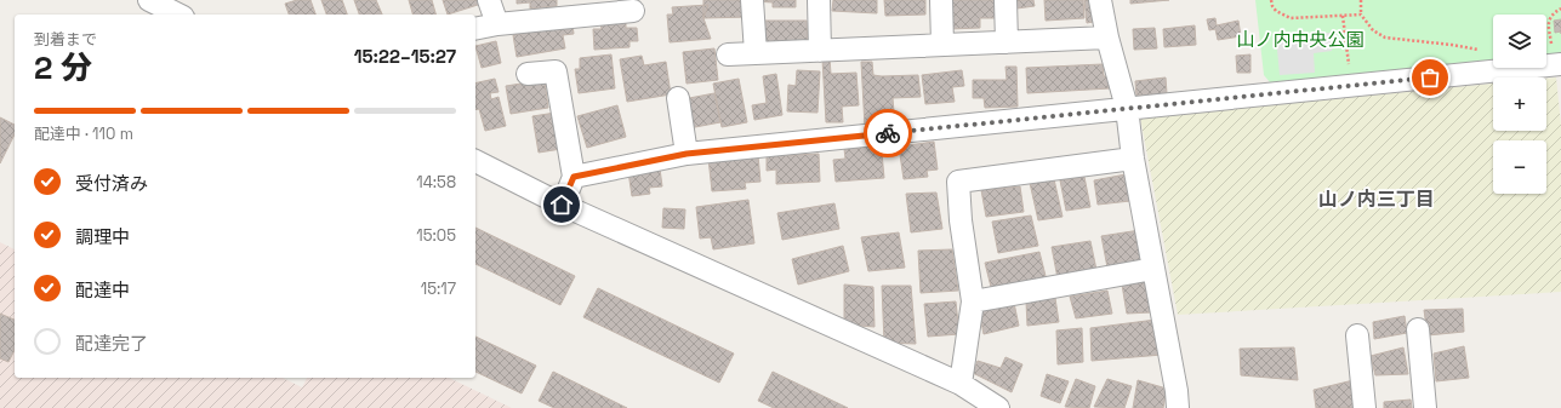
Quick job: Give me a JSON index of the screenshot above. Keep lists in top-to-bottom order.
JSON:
{
  "districts": ["山ノ内三丁目"],
  "parks": ["山ノ内中央公園"],
  "page": {
    "map_buttons": ["+", "−"],
    "heading": ["2 分", "到着まで", "15:22–15:27"],
    "bar": "配達中 · 110 m",
    "list": [
      ["受付済み", "14:58"],
      ["調理中", "15:05"],
      ["配達中", "15:17"],
      "配達完了"
    ]
  }
}
